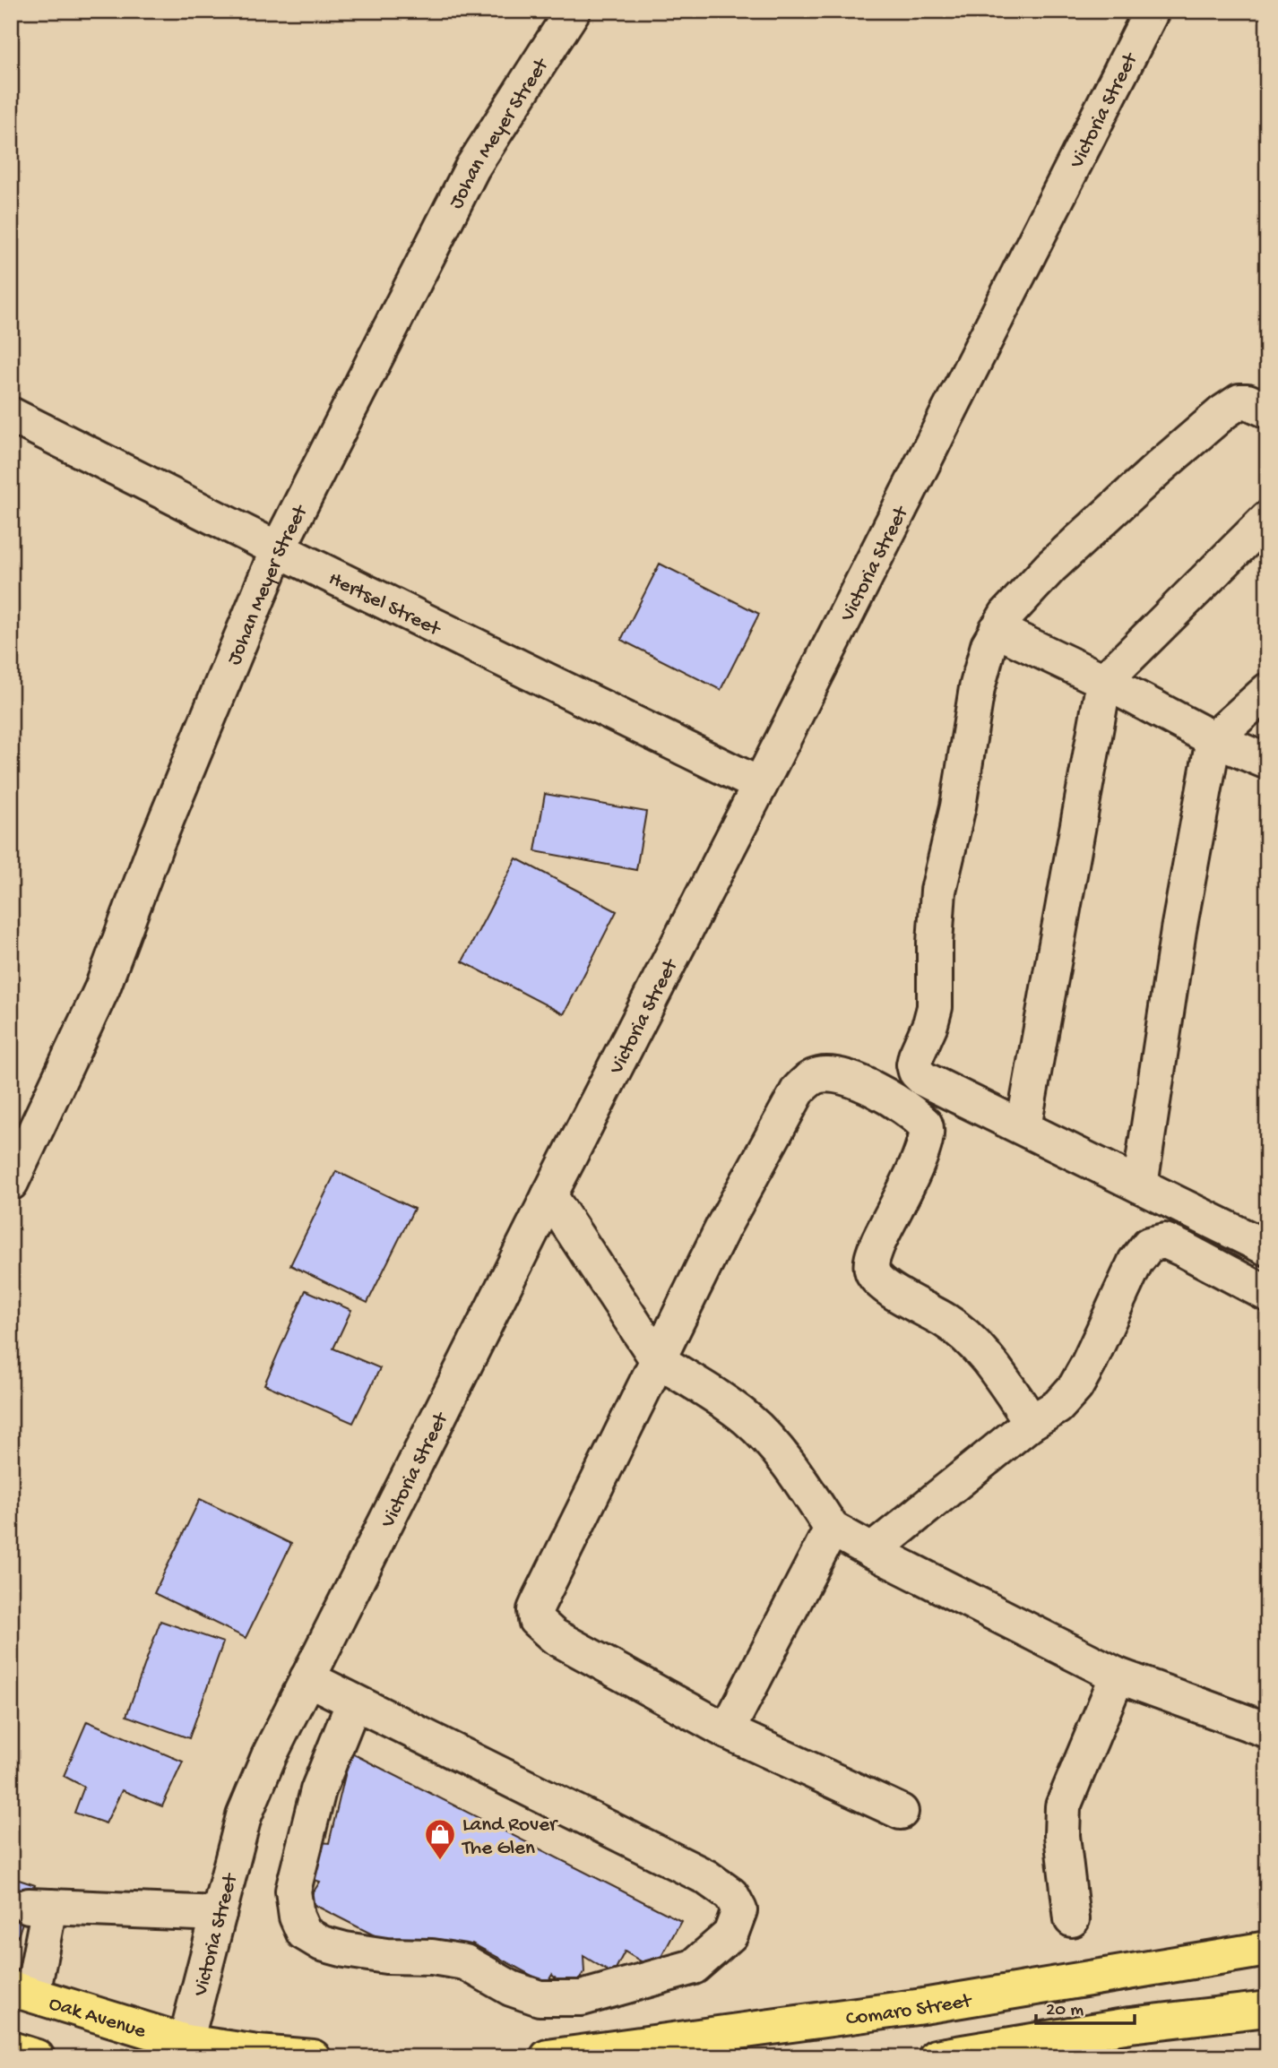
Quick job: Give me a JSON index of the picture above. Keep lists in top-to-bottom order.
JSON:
{
  "streets": {
    "main road": ["Comaro Street", "Oak Avenue"],
    "street": ["Victoria Street", "Johan Meyer Street", "Hertsel Street"]
  },
  "crossings": [
    ["Victoria Street", "Hertsel Street"],
    ["Victoria Street", "Oak Avenue"],
    ["Johan Meyer Street", "Hertsel Street"]
  ],
  "places": {
    "shop": ["Land Rover The Glen"]
  },
  "scale_bar": "20 m"
}
